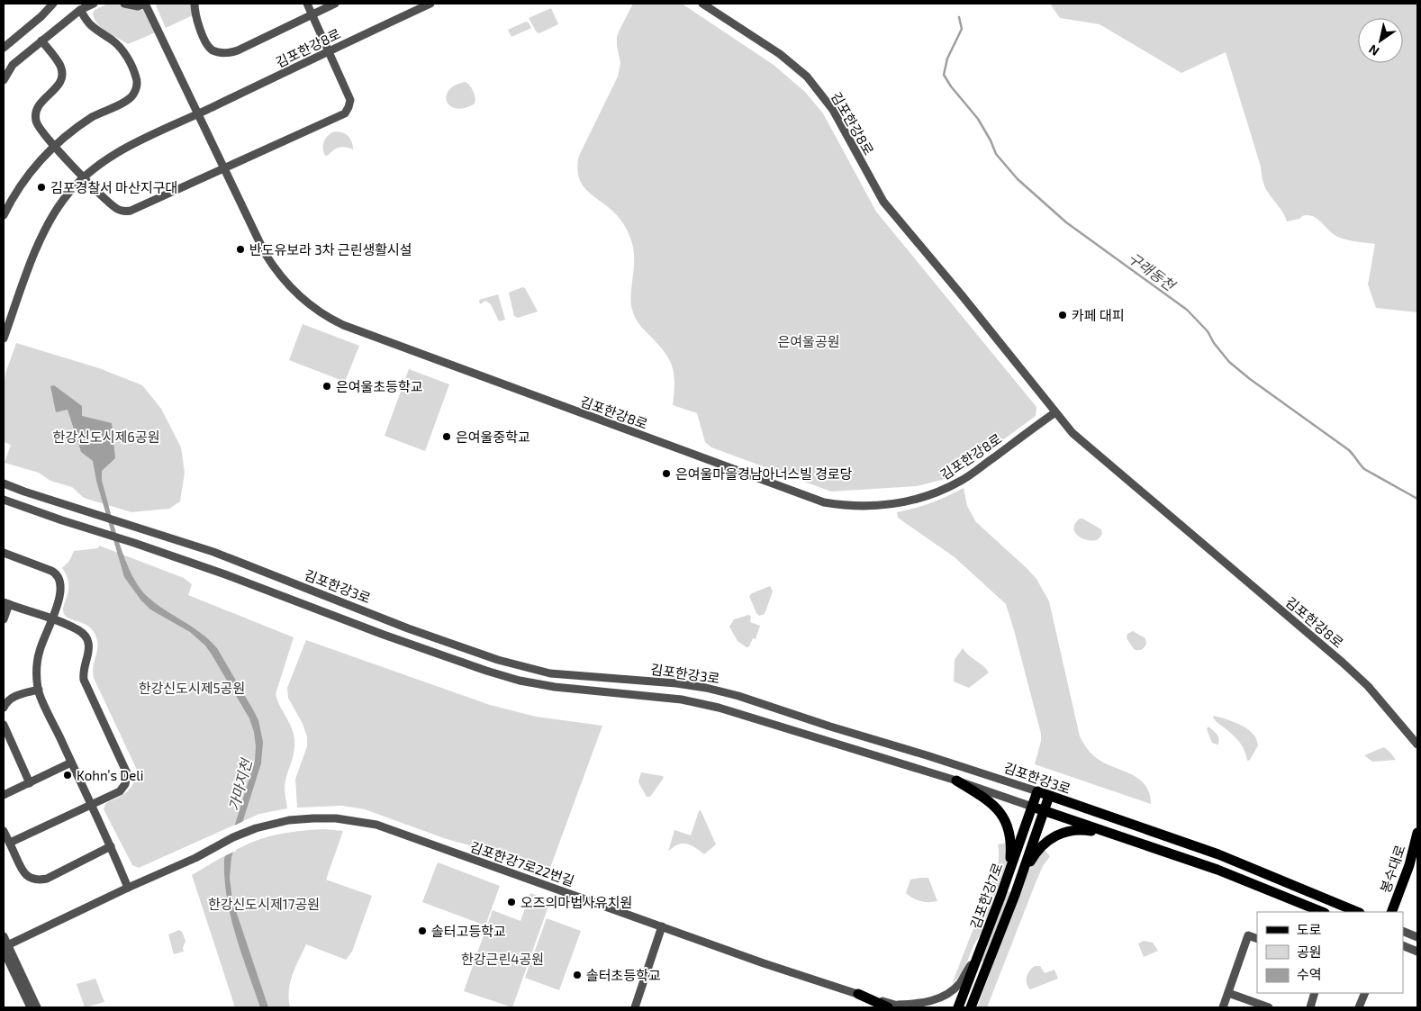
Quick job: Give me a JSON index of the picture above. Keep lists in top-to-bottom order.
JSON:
{
  "streets": {
    "main road": ["김포한강3로", "봉수대로", "김포한강7로"],
    "street": ["김포한강8로", "김포한강7로22번길"]
  },
  "crossings": [
    ["김포한강3로", "김포한강7로"]
  ],
  "water": ["구래동천", "가마지천"],
  "parks": [
    "은여울공원",
    "한강신도시제6공원",
    "한강신도시제5공원",
    "한강신도시제17공원",
    "한강근린4공원"
  ],
  "places": [
    "김포경찰서 마산지구대",
    "반도유보라 3차 근린생활시설",
    "카페 대피",
    "은여울초등학교",
    "은여울중학교",
    "은여울마을경남아너스빌 경로당",
    "Kohn’s Deli",
    "오즈의마법사유치원",
    "솔터고등학교",
    "솔터초등학교"
  ],
  "legend": ["도로", "공원", "수역"],
  "north": "bottom left"
}
